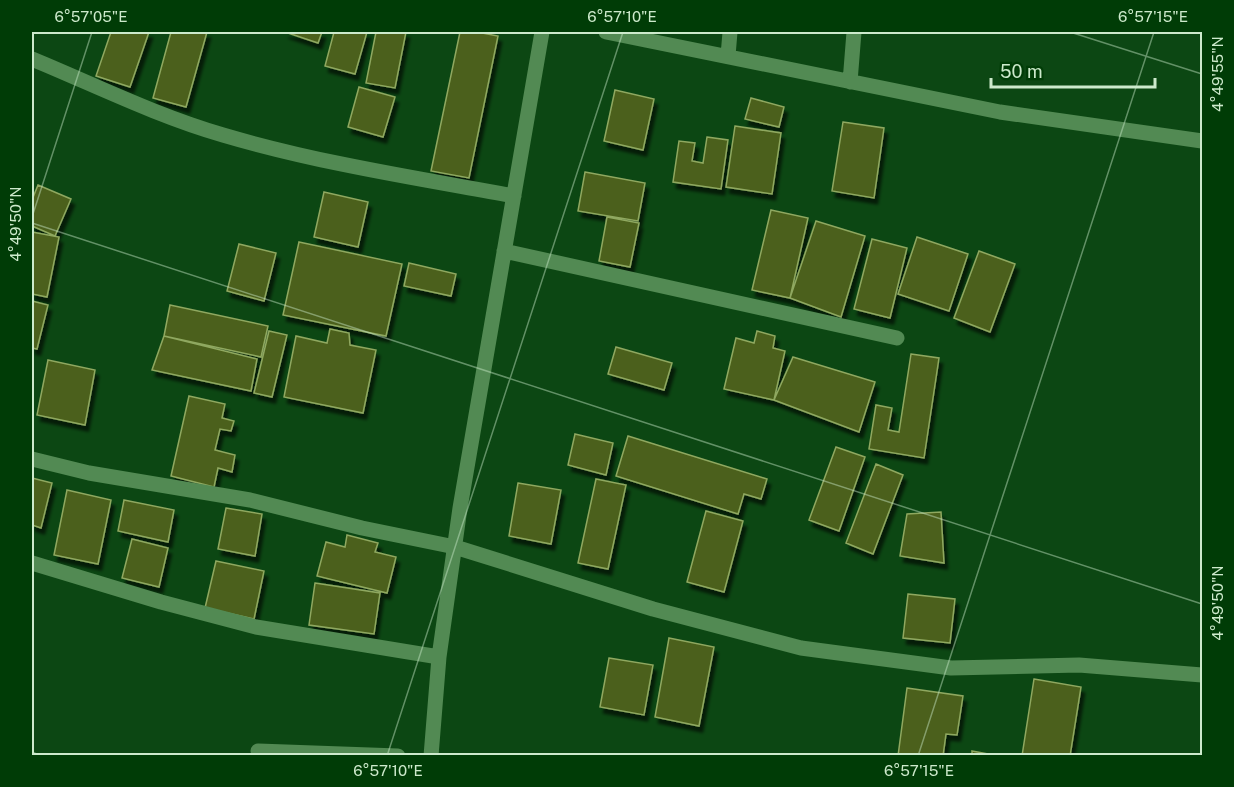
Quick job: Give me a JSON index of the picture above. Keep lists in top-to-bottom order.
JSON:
{
  "scale_bar": "50 m",
  "coordinates": [
    "6°57'05\"E",
    "6°57'10\"E",
    "6°57'15\"E",
    "4°49'55\"N",
    "4°49'50\"N"
  ]
}
